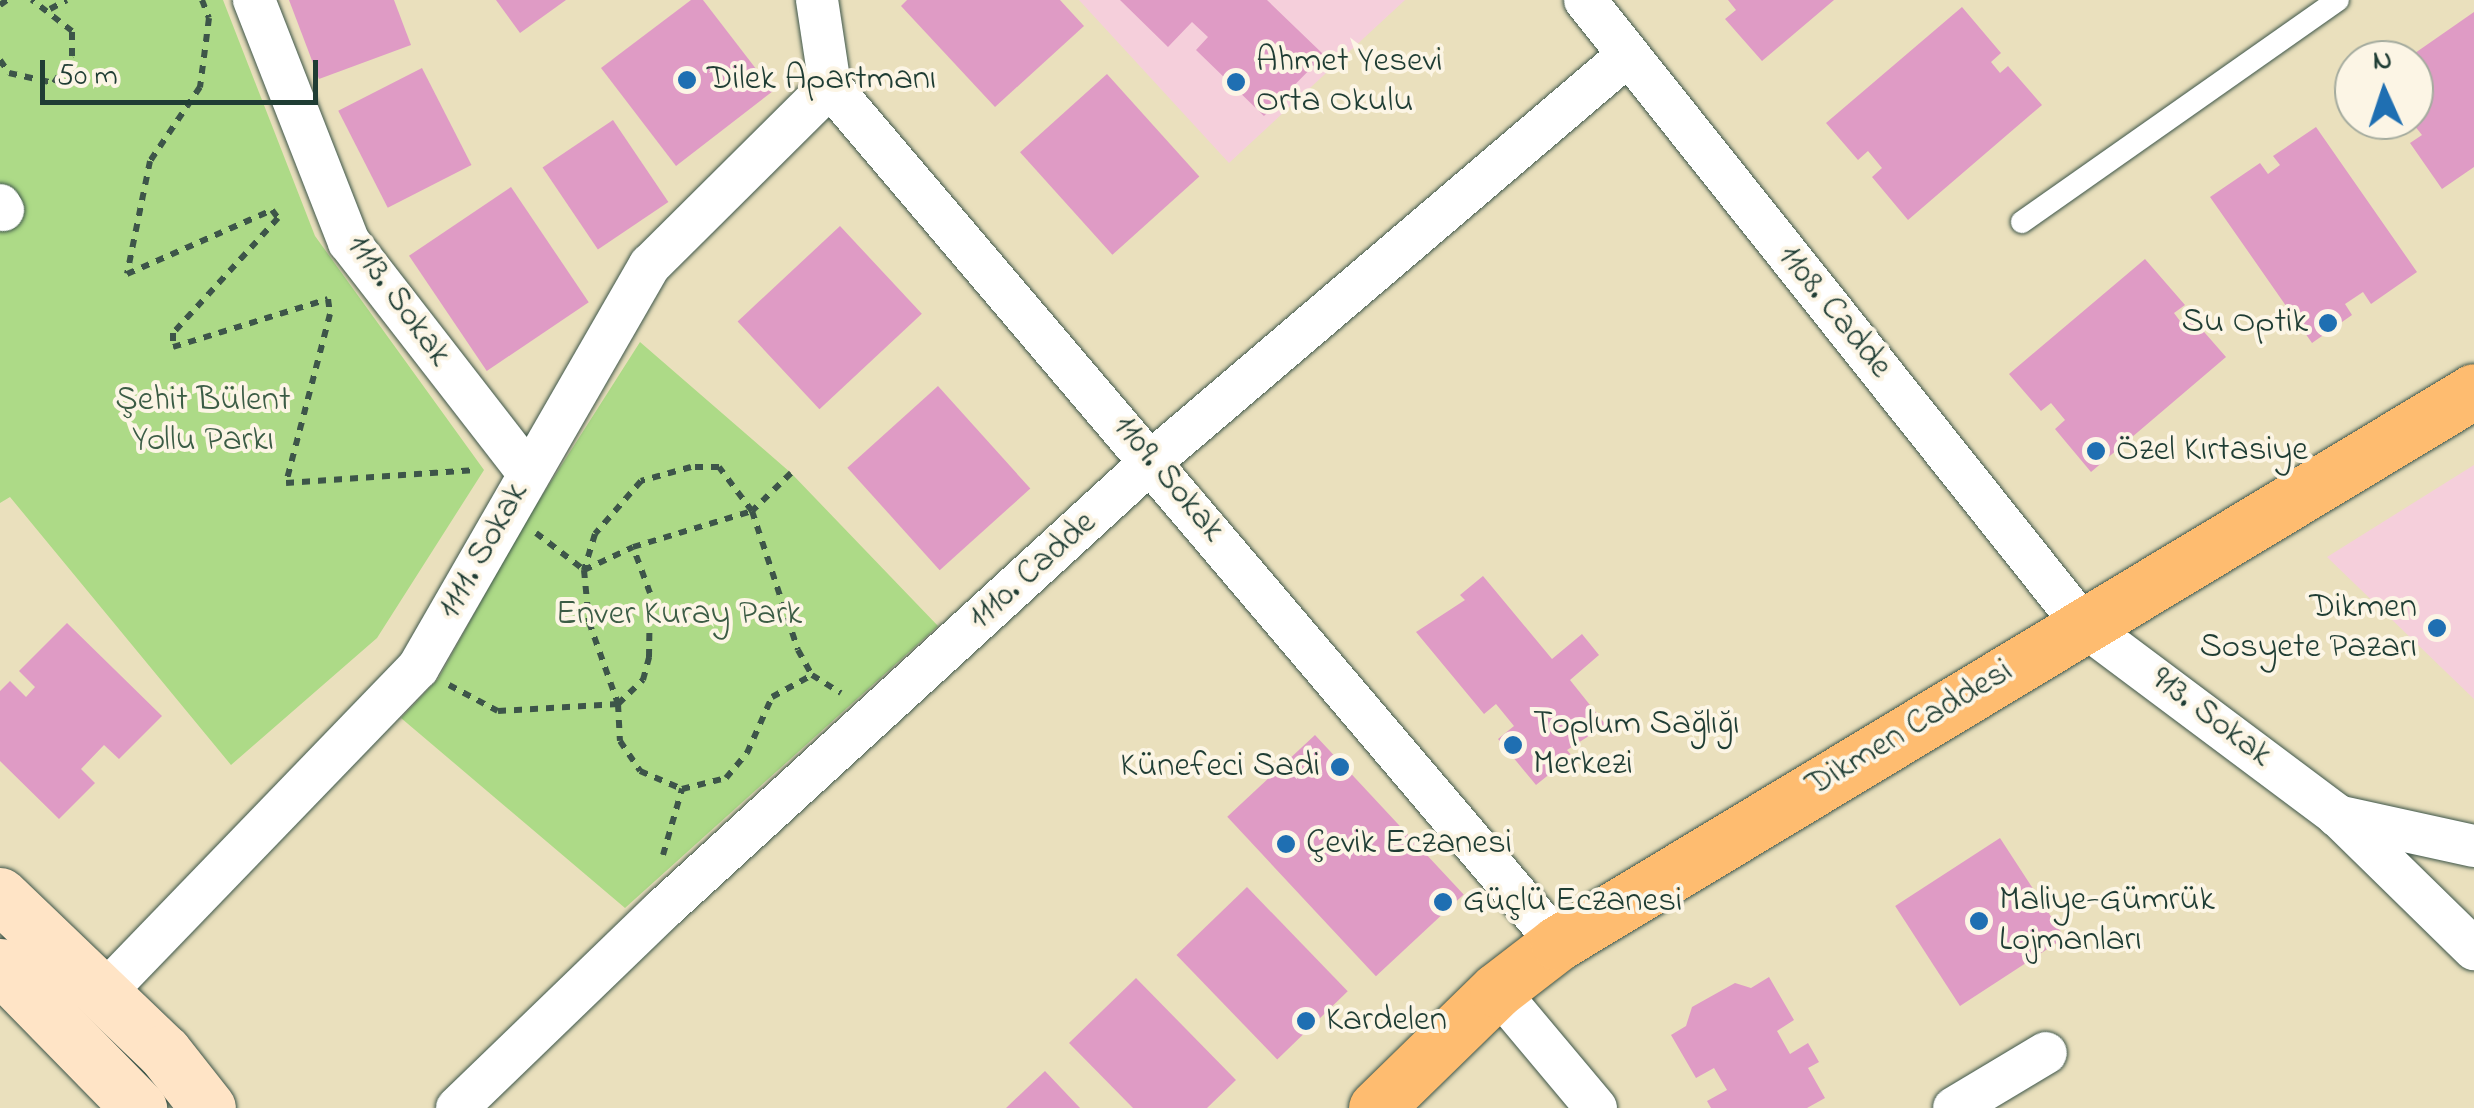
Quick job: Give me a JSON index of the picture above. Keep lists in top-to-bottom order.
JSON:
{
  "streets": {
    "main road": ["Dikmen Caddesi"],
    "street": [
      "1113. Sokak",
      "1108. Cadde",
      "1109. Sokak",
      "1111. Sokak",
      "1110. Cadde",
      "913. Sokak"
    ]
  },
  "crossings": [
    ["1113. Sokak", "1111. Sokak"],
    ["1108. Cadde", "1110. Cadde"],
    ["1108. Cadde", "913. Sokak"],
    ["1108. Cadde", "Dikmen Caddesi"],
    ["1109. Sokak", "1111. Sokak"],
    ["1109. Sokak", "1110. Cadde"],
    ["1109. Sokak", "Dikmen Caddesi"],
    ["913. Sokak", "Dikmen Caddesi"]
  ],
  "parks": ["Şehit Bülent Yollu Parkı", "Enver Kuray Park"],
  "places": [
    "Dilek Apartmanı",
    "Ahmet Yesevi Orta Okulu",
    "Su Optik",
    "Özel Kırtasiye",
    "Dikmen Sosyete Pazarı",
    "Toplum Sağlığı Merkezi",
    "Künefeci Sadi",
    "Çevik Eczanesi",
    "Güçlü Eczanesi",
    "Maliye-Gümrük Lojmanları",
    "Kardelen"
  ],
  "scale_bar": "50 m",
  "north": "top"
}
